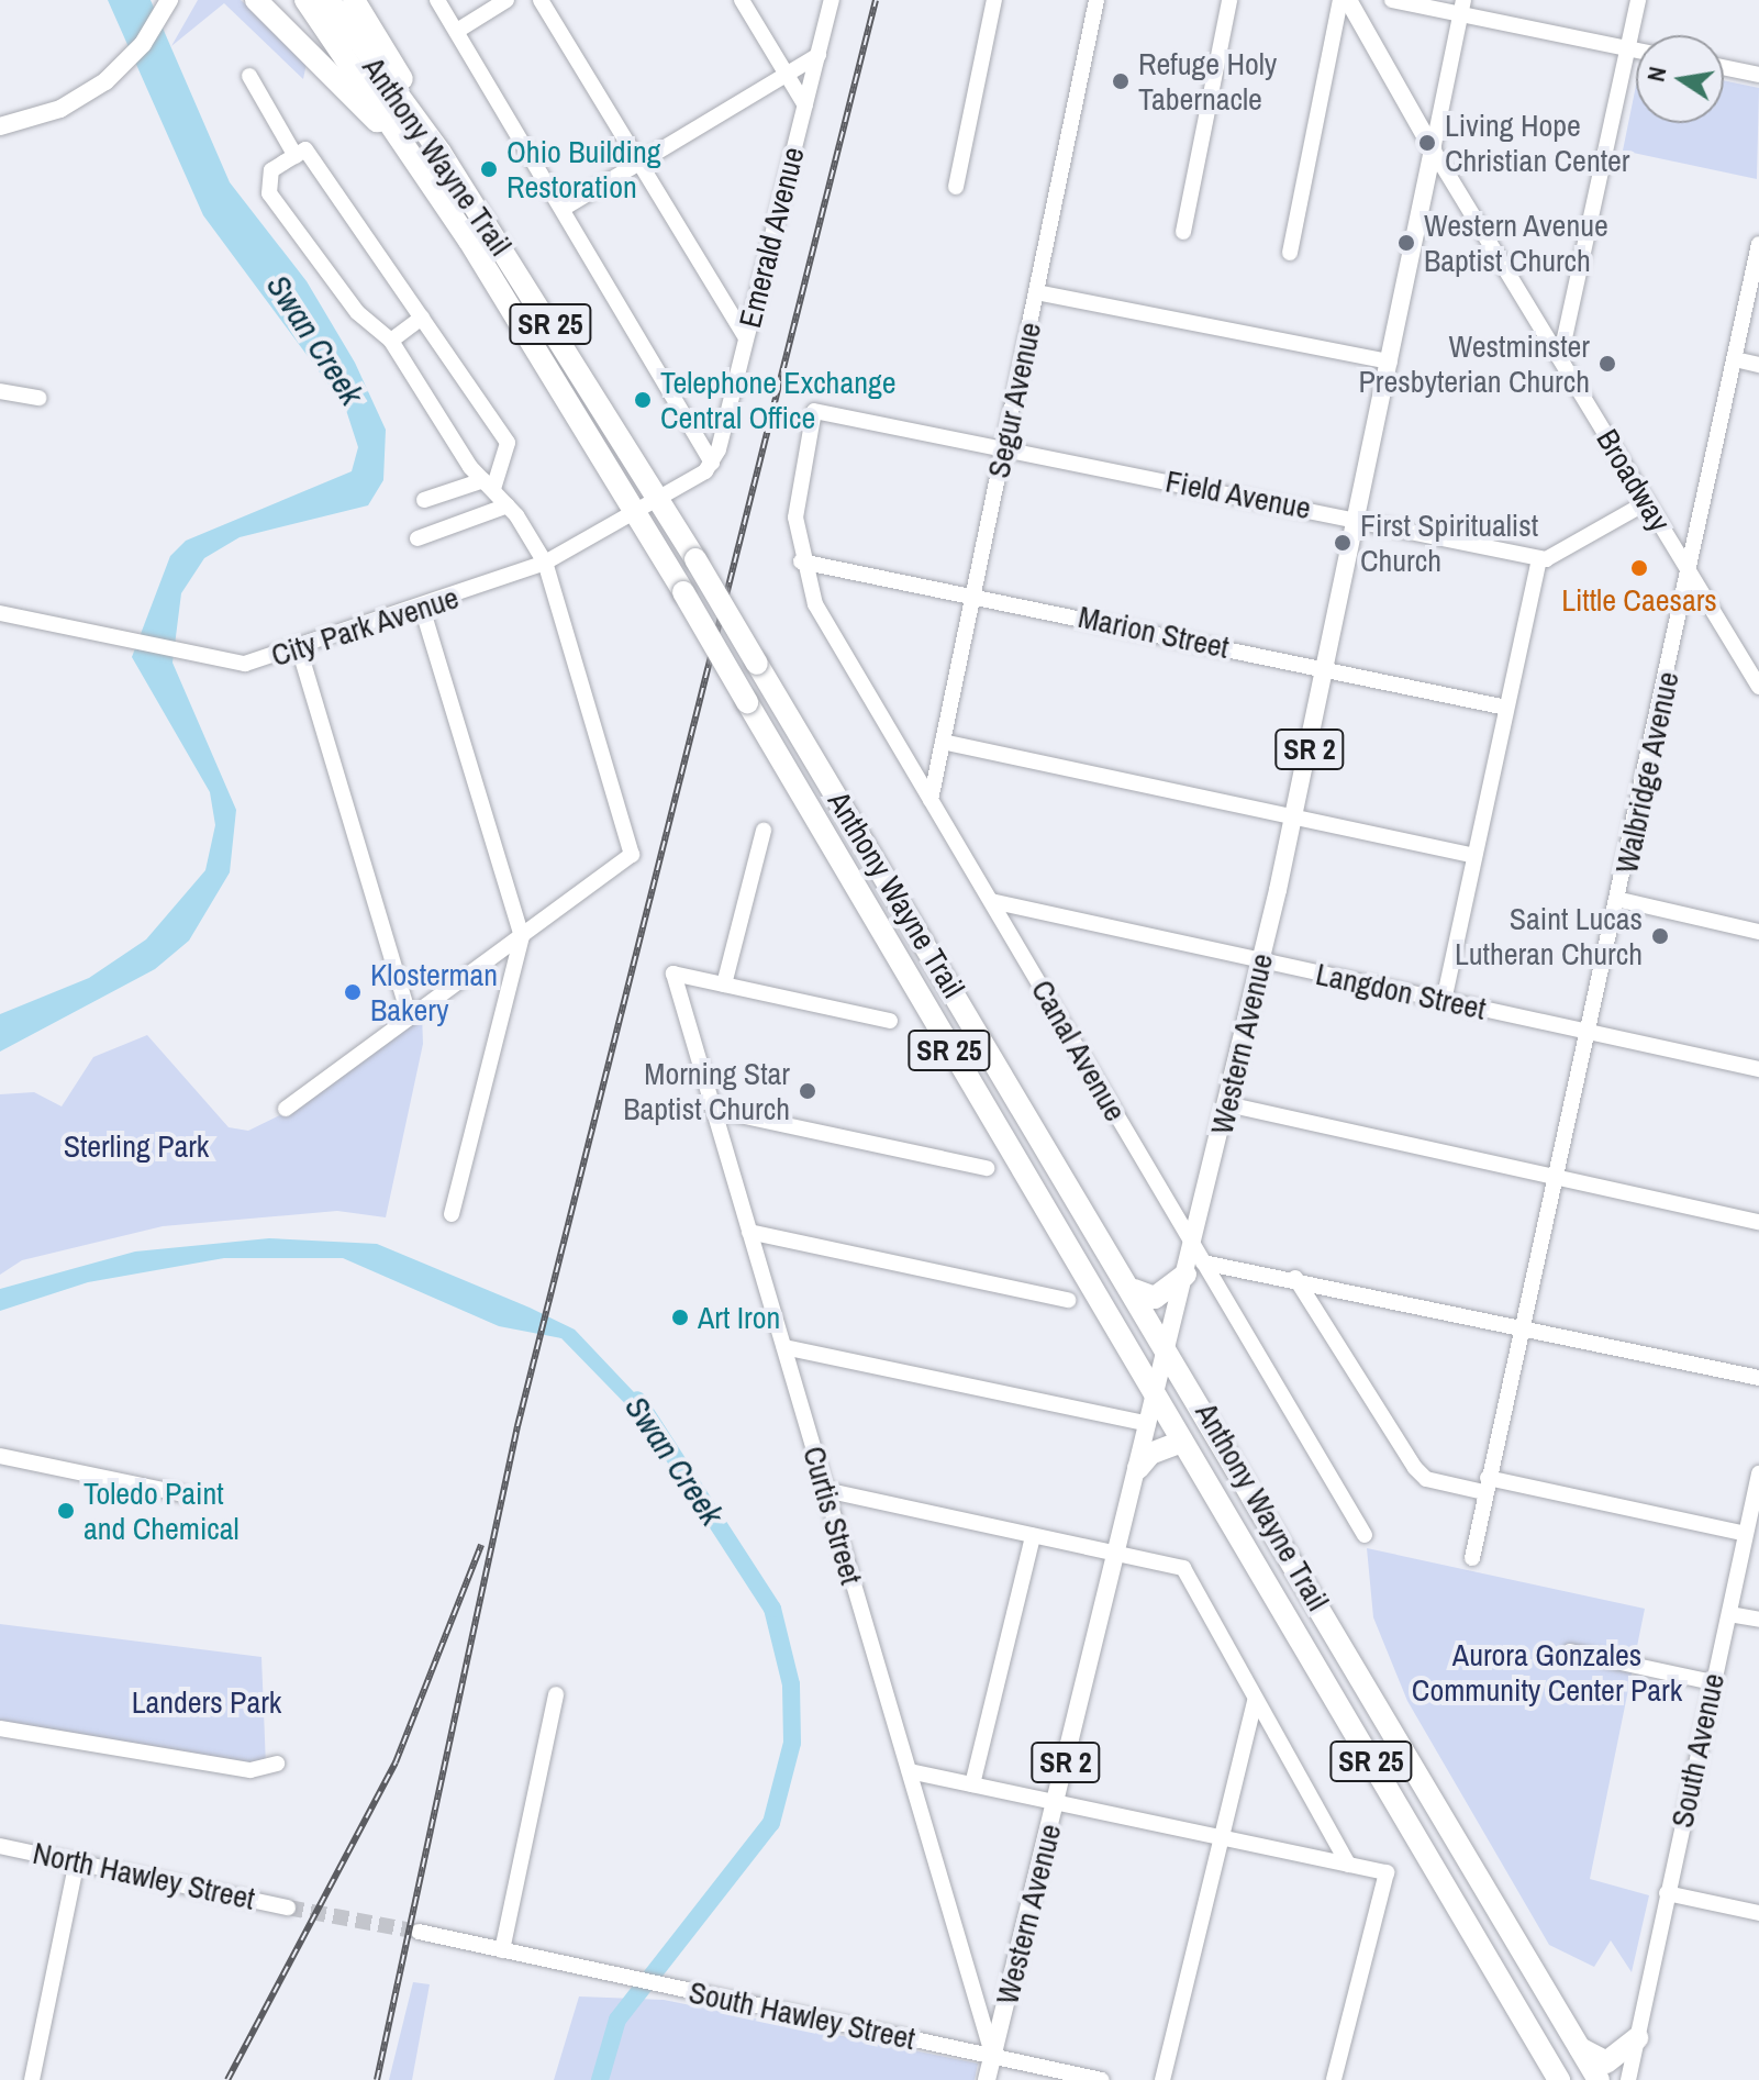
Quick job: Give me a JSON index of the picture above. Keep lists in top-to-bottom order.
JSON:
{
  "streets": {
    "highway": ["Anthony Wayne Trail", "SR 25"],
    "main road": ["Broadway", "SR 2", "Western Avenue"],
    "street": [
      "Emerald Avenue",
      "Segur Avenue",
      "Field Avenue",
      "City Park Avenue",
      "Marion Street",
      "Walbridge Avenue",
      "Langdon Street",
      "Canal Avenue",
      "Curtis Street",
      "South Avenue",
      "North Hawley Street",
      "South Hawley Street"
    ]
  },
  "crossings": [
    ["Anthony Wayne Trail", "City Park Avenue"],
    ["Anthony Wayne Trail", "Western Avenue"],
    ["Emerald Avenue", "City Park Avenue"],
    ["Segur Avenue", "Field Avenue"],
    ["Segur Avenue", "Marion Street"],
    ["Segur Avenue", "Canal Avenue"],
    ["Broadway", "Field Avenue"],
    ["Broadway", "Walbridge Avenue"],
    ["Broadway", "Western Avenue"],
    ["Field Avenue", "Western Avenue"],
    ["Field Avenue", "Canal Avenue"],
    ["Marion Street", "Western Avenue"],
    ["Marion Street", "Canal Avenue"],
    ["Walbridge Avenue", "Langdon Street"],
    ["Langdon Street", "Western Avenue"],
    ["Langdon Street", "Canal Avenue"],
    ["Western Avenue", "Canal Avenue"],
    ["Western Avenue", "Curtis Street"],
    ["Western Avenue", "South Hawley Street"],
    ["Curtis Street", "South Hawley Street"]
  ],
  "water": ["Swan Creek"],
  "parks": ["Sterling Park", "Aurora Gonzales Community Center Park", "Landers Park"],
  "places": [
    "Refuge Holy Tabernacle",
    "Living Hope Christian Center",
    "Ohio Building Restoration",
    "Western Avenue Baptist Church",
    "Westminster Presbyterian Church",
    "Telephone Exchange Central Office",
    "First Spiritualist Church",
    "Little Caesars",
    "Saint Lucas Lutheran Church",
    "Klosterman Bakery",
    "Morning Star Baptist Church",
    "Art Iron",
    "Toledo Paint and Chemical"
  ],
  "north": "left"
}
